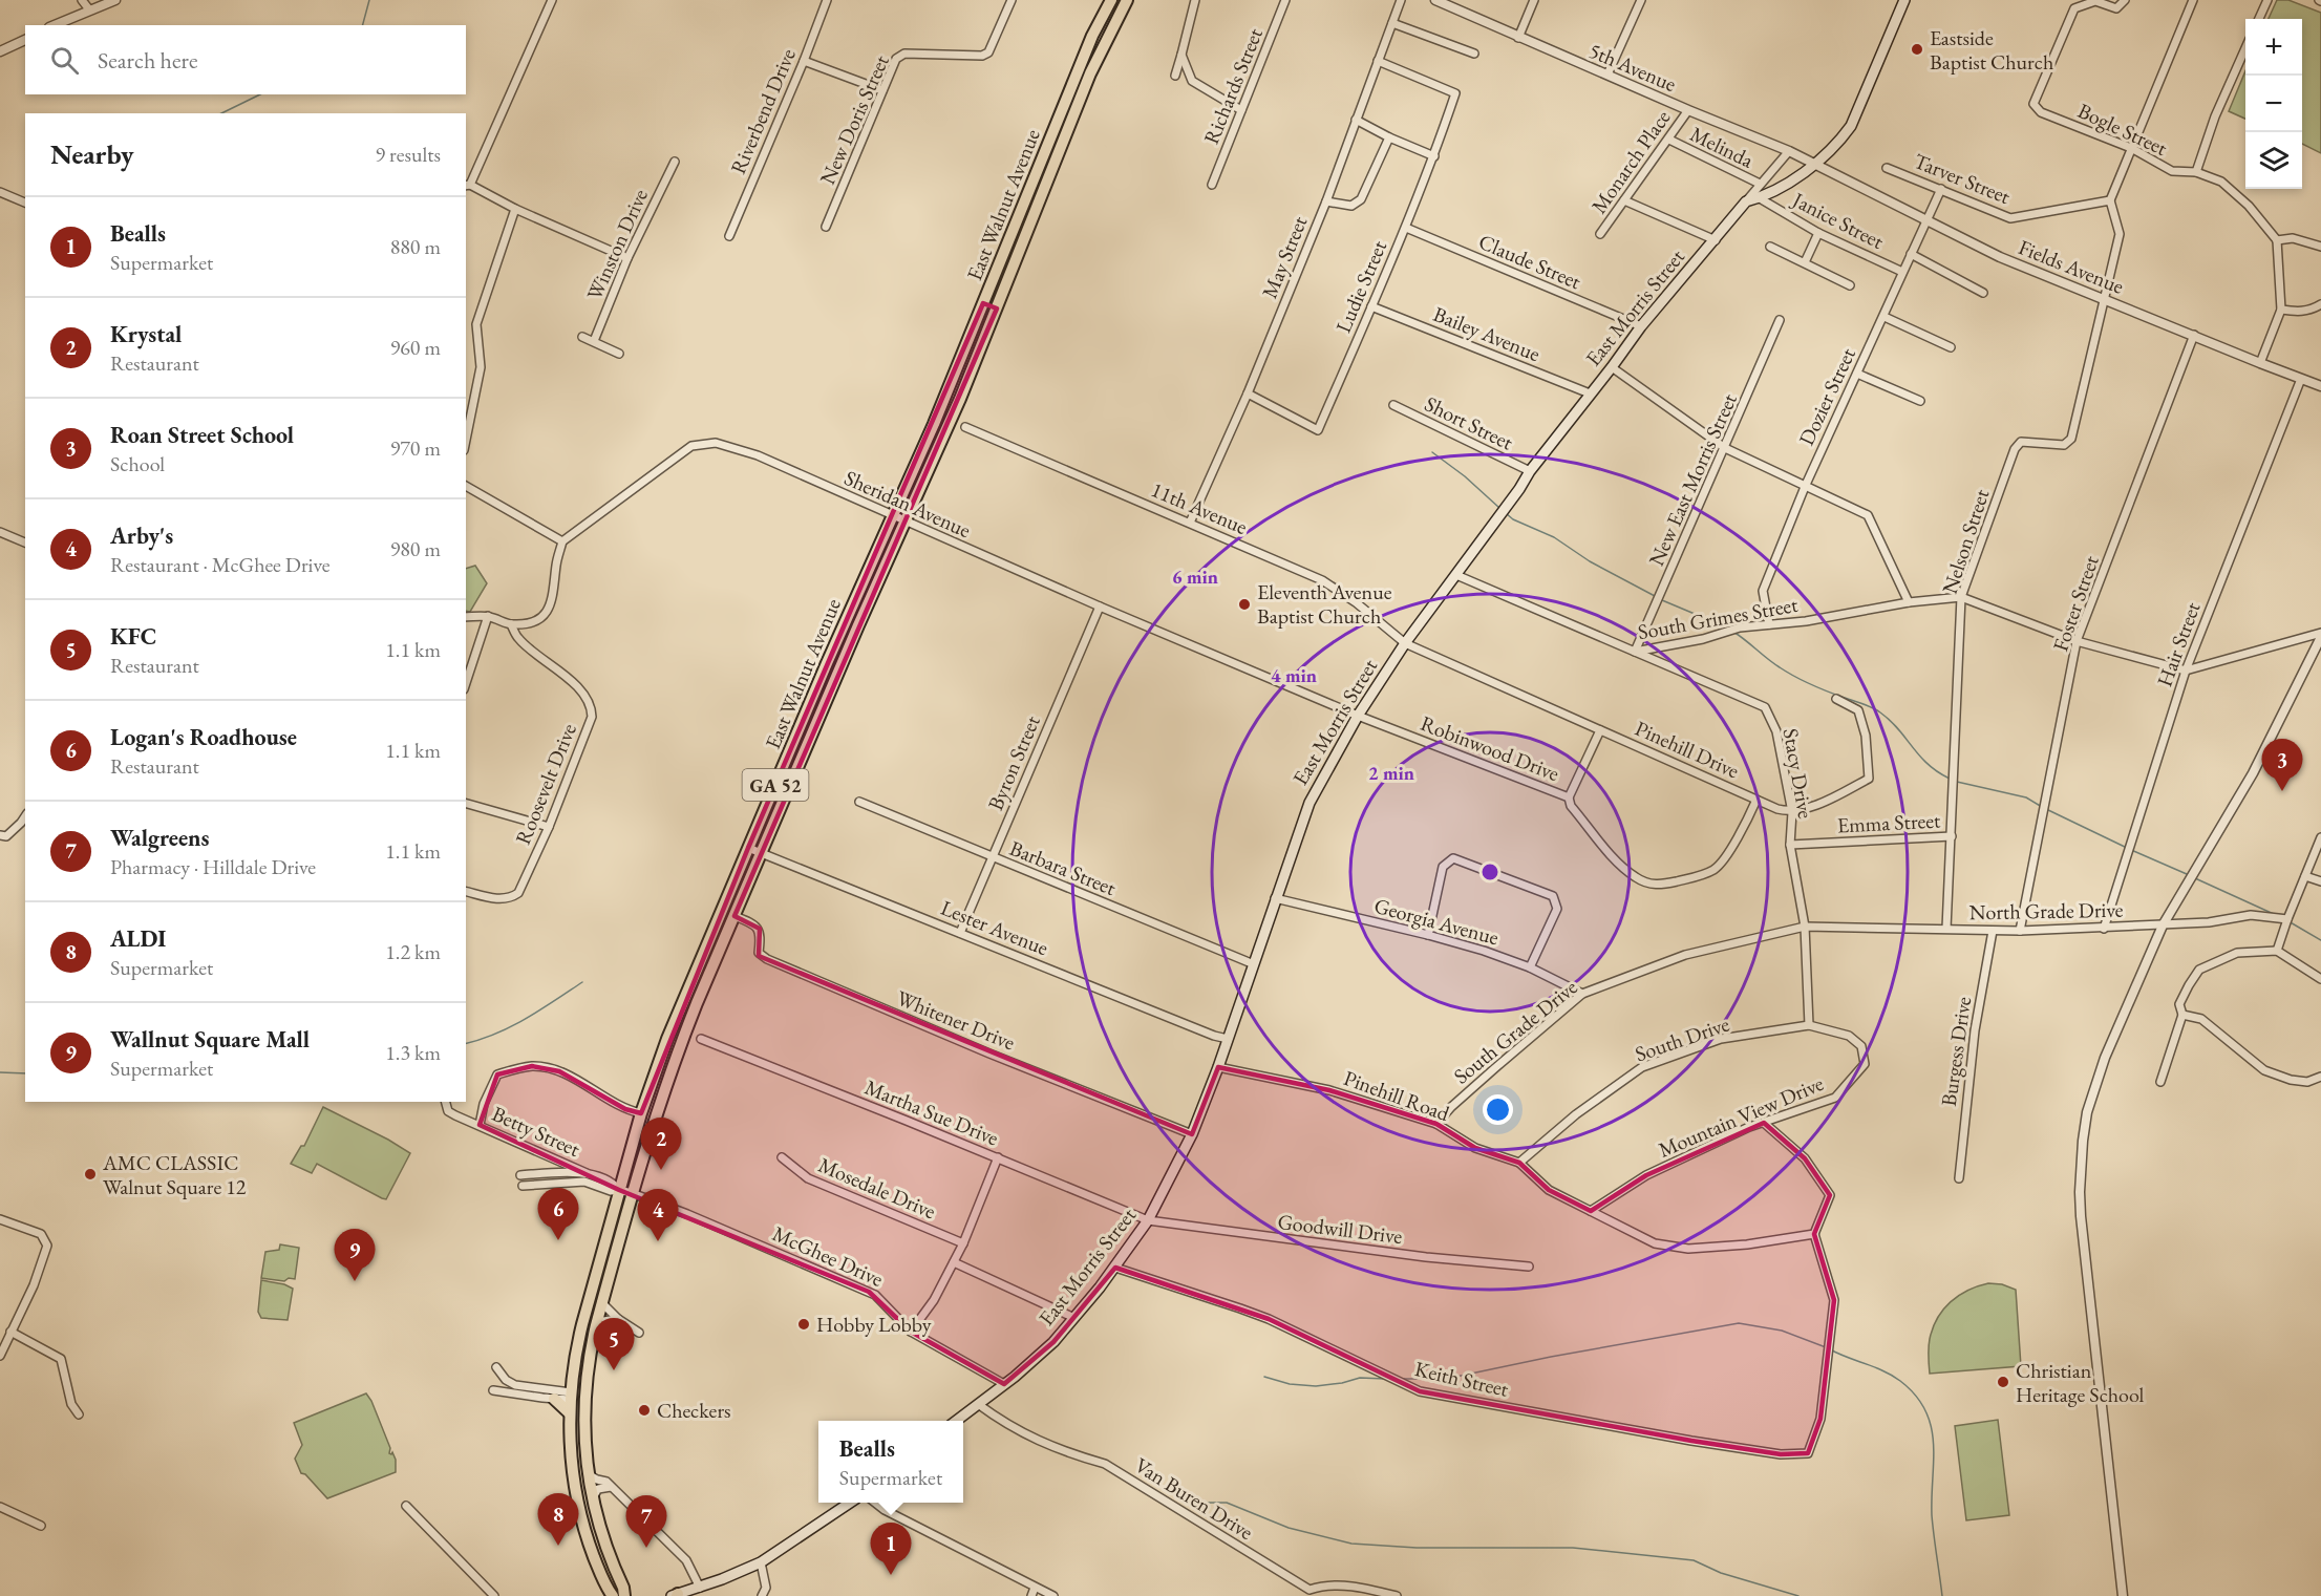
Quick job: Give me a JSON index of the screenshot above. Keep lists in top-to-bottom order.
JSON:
{
  "streets": {
    "main road": ["East Walnut Avenue", "East Morris Street", "GA 52"],
    "street": [
      "5th Avenue",
      "Richards Street",
      "Riverbend Drive",
      "New Doris Street",
      "Bogle Street",
      "Melinda",
      "Monarch Place",
      "Tarver Street",
      "Janice Street",
      "Winston Drive",
      "May Street",
      "Claude Street",
      "Fields Avenue",
      "Ludie Street",
      "Bailey Avenue",
      "Dozier Street",
      "Short Street",
      "New East Morris Street",
      "Sheridan Avenue",
      "11th Avenue",
      "Nelson Street",
      "Foster Street",
      "South Grimes Street",
      "Hair Street",
      "Robinwood Drive",
      "Pinehill Drive",
      "Byron Street",
      "Stacy Drive",
      "Roosevelt Drive",
      "Emma Street",
      "Barbara Street",
      "North Grade Drive",
      "Georgia Avenue",
      "Lester Avenue",
      "Whitener Drive",
      "South Grade Drive",
      "South Drive",
      "Burgess Drive",
      "Pinehill Road",
      "Martha Sue Drive",
      "Mountain View Drive",
      "Betty Street",
      "Mosedale Drive",
      "Goodwill Drive",
      "McGhee Drive",
      "Keith Street",
      "Van Buren Drive"
    ]
  },
  "crossings": [
    ["5th Avenue", "Monarch Place"],
    ["5th Avenue", "Fields Avenue"],
    ["Melinda", "Monarch Place"],
    ["Tarver Street", "Dozier Street"],
    ["East Walnut Avenue", "Sheridan Avenue"],
    ["East Walnut Avenue", "Lester Avenue"],
    ["East Walnut Avenue", "Whitener Drive"],
    ["East Walnut Avenue", "Betty Street"],
    ["East Walnut Avenue", "McGhee Drive"],
    ["Janice Street", "Dozier Street"],
    ["May Street", "Ludie Street"],
    ["May Street", "11th Avenue"],
    ["Claude Street", "Ludie Street"],
    ["Claude Street", "East Morris Street"],
    ["Fields Avenue", "Dozier Street"],
    ["Fields Avenue", "Nelson Street"],
    ["Fields Avenue", "Foster Street"],
    ["Fields Avenue", "Hair Street"],
    ["Ludie Street", "Bailey Avenue"],
    ["East Morris Street", "Bailey Avenue"],
    ["East Morris Street", "Short Street"],
    ["East Morris Street", "Sheridan Avenue"],
    ["East Morris Street", "11th Avenue"],
    ["East Morris Street", "South Grimes Street"],
    ["East Morris Street", "Robinwood Drive"],
    ["East Morris Street", "Pinehill Drive"],
    ["East Morris Street", "Barbara Street"],
    ["East Morris Street", "Georgia Avenue"],
    ["East Morris Street", "Lester Avenue"],
    ["East Morris Street", "Whitener Drive"],
    ["East Morris Street", "Pinehill Road"],
    ["East Morris Street", "Martha Sue Drive"],
    ["East Morris Street", "Goodwill Drive"],
    ["East Morris Street", "McGhee Drive"],
    ["East Morris Street", "Keith Street"],
    ["East Morris Street", "Van Buren Drive"],
    ["Dozier Street", "South Grimes Street"],
    ["New East Morris Street", "South Grimes Street"],
    ["New East Morris Street", "Stacy Drive"],
    ["Sheridan Avenue", "Robinwood Drive"],
    ["Sheridan Avenue", "Byron Street"],
    ["11th Avenue", "Pinehill Drive"],
    ["Nelson Street", "South Grimes Street"],
    ["Nelson Street", "Emma Street"],
    ["Nelson Street", "North Grade Drive"],
    ["Foster Street", "North Grade Drive"],
    ["South Grimes Street", "Stacy Drive"],
    ["Hair Street", "North Grade Drive"],
    ["Robinwood Drive", "Pinehill Drive"],
    ["Pinehill Drive", "Stacy Drive"],
    ["Byron Street", "Barbara Street"],
    ["Byron Street", "Lester Avenue"],
    ["Stacy Drive", "Emma Street"],
    ["Stacy Drive", "North Grade Drive"],
    ["Stacy Drive", "South Grade Drive"],
    ["Stacy Drive", "South Drive"],
    ["Stacy Drive", "Mountain View Drive"],
    ["North Grade Drive", "South Grade Drive"],
    ["North Grade Drive", "Burgess Drive"],
    ["Georgia Avenue", "South Grade Drive"],
    ["South Grade Drive", "Pinehill Road"],
    ["South Drive", "Pinehill Road"],
    ["South Drive", "Mountain View Drive"],
    ["Pinehill Road", "Mountain View Drive"],
    ["Pinehill Road", "Keith Street"],
    ["Martha Sue Drive", "Goodwill Drive"],
    ["Betty Street", "McGhee Drive"]
  ],
  "places": [
    "Eastside Baptist Church",
    "Eleventh Avenue Baptist Church",
    "AMC CLASSIC Walnut Square 12",
    "Hobby Lobby",
    "Christian Heritage School",
    "Checkers"
  ],
  "page": {
    "map_buttons": ["+", "−"],
    "search": "Search here",
    "heading": ["Nearby", "9 results"],
    "list": [
      {
        "mark": "1",
        "name": "Bealls",
        "note": "Supermarket",
        "value": "880 m"
      },
      {
        "mark": "2",
        "name": "Krystal",
        "note": "Restaurant",
        "value": "960 m"
      },
      {
        "mark": "3",
        "name": "Roan Street School",
        "note": "School",
        "value": "970 m"
      },
      {
        "mark": "4",
        "name": "Arby's",
        "note": "Restaurant · McGhee Drive",
        "value": "980 m"
      },
      {
        "mark": "5",
        "name": "KFC",
        "note": "Restaurant",
        "value": "1.1 km"
      },
      {
        "mark": "6",
        "name": "Logan's Roadhouse",
        "note": "Restaurant",
        "value": "1.1 km"
      },
      {
        "mark": "7",
        "name": "Walgreens",
        "note": "Pharmacy · Hilldale Drive",
        "value": "1.1 km"
      },
      {
        "mark": "8",
        "name": "ALDI",
        "note": "Supermarket",
        "value": "1.2 km"
      },
      {
        "mark": "9",
        "name": "Wallnut Square Mall",
        "note": "Supermarket",
        "value": "1.3 km"
      }
    ],
    "pins": [
      "3",
      "2",
      "6",
      "4",
      "9",
      "5",
      "8",
      "7",
      "1"
    ],
    "popup": ["Bealls", "Supermarket"]
  },
  "rings": ["6 min", "4 min", "2 min"]
}
